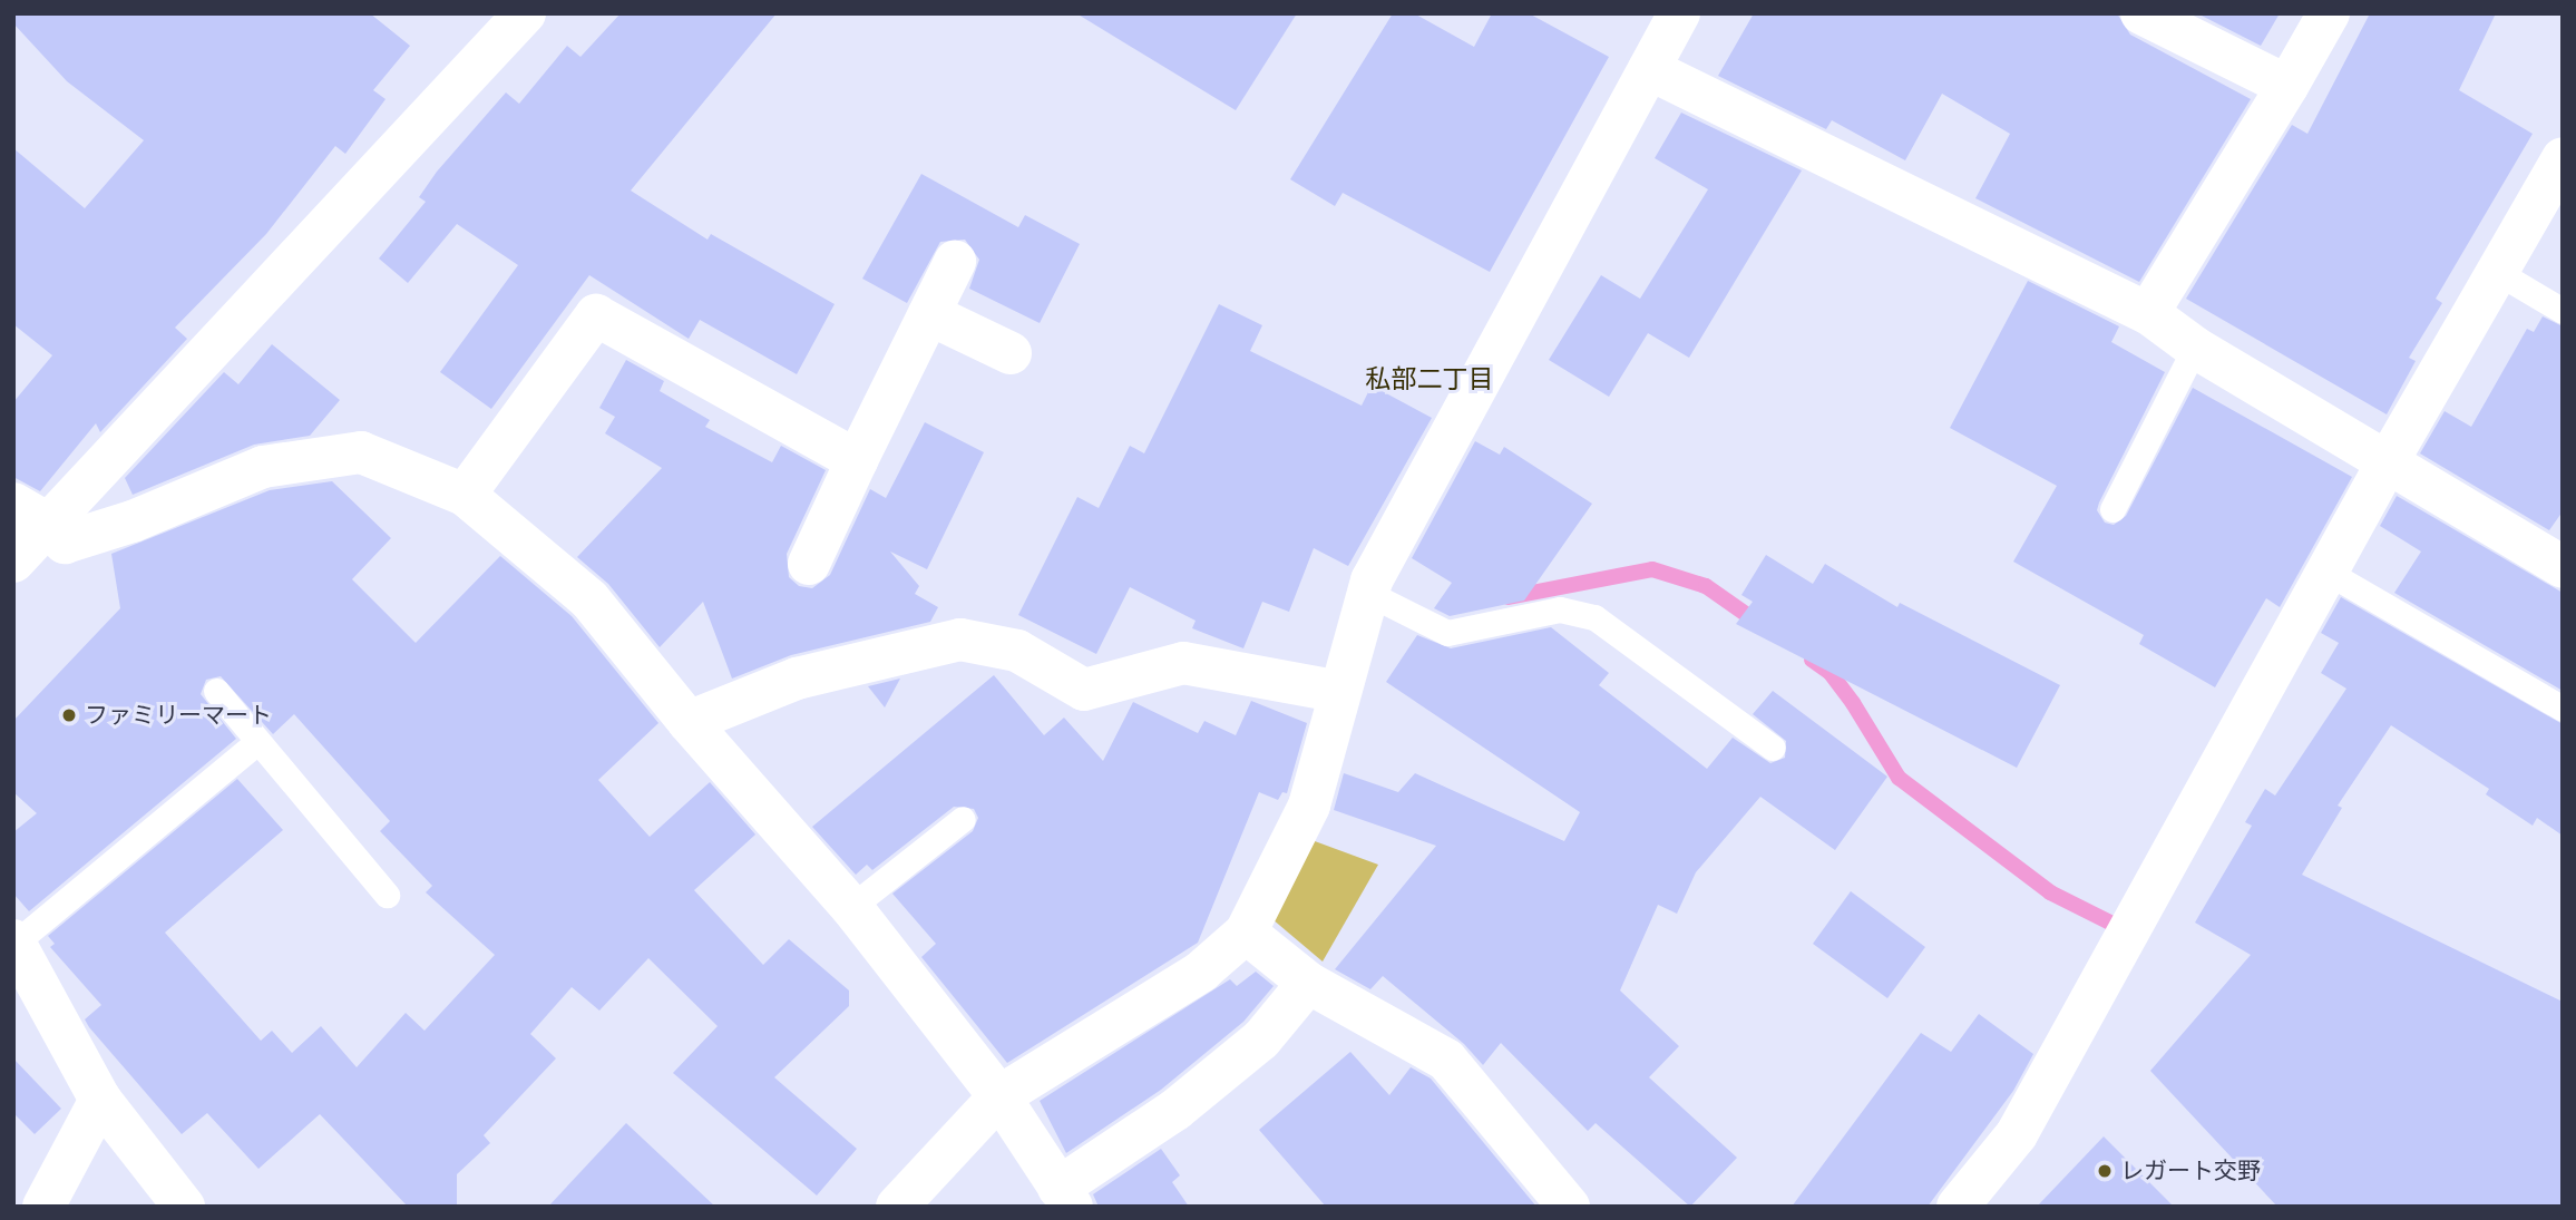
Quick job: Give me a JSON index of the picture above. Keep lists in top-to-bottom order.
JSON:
{
  "districts": ["私部二丁目"],
  "places": ["ファミリーマート", "レガート交野"]
}
